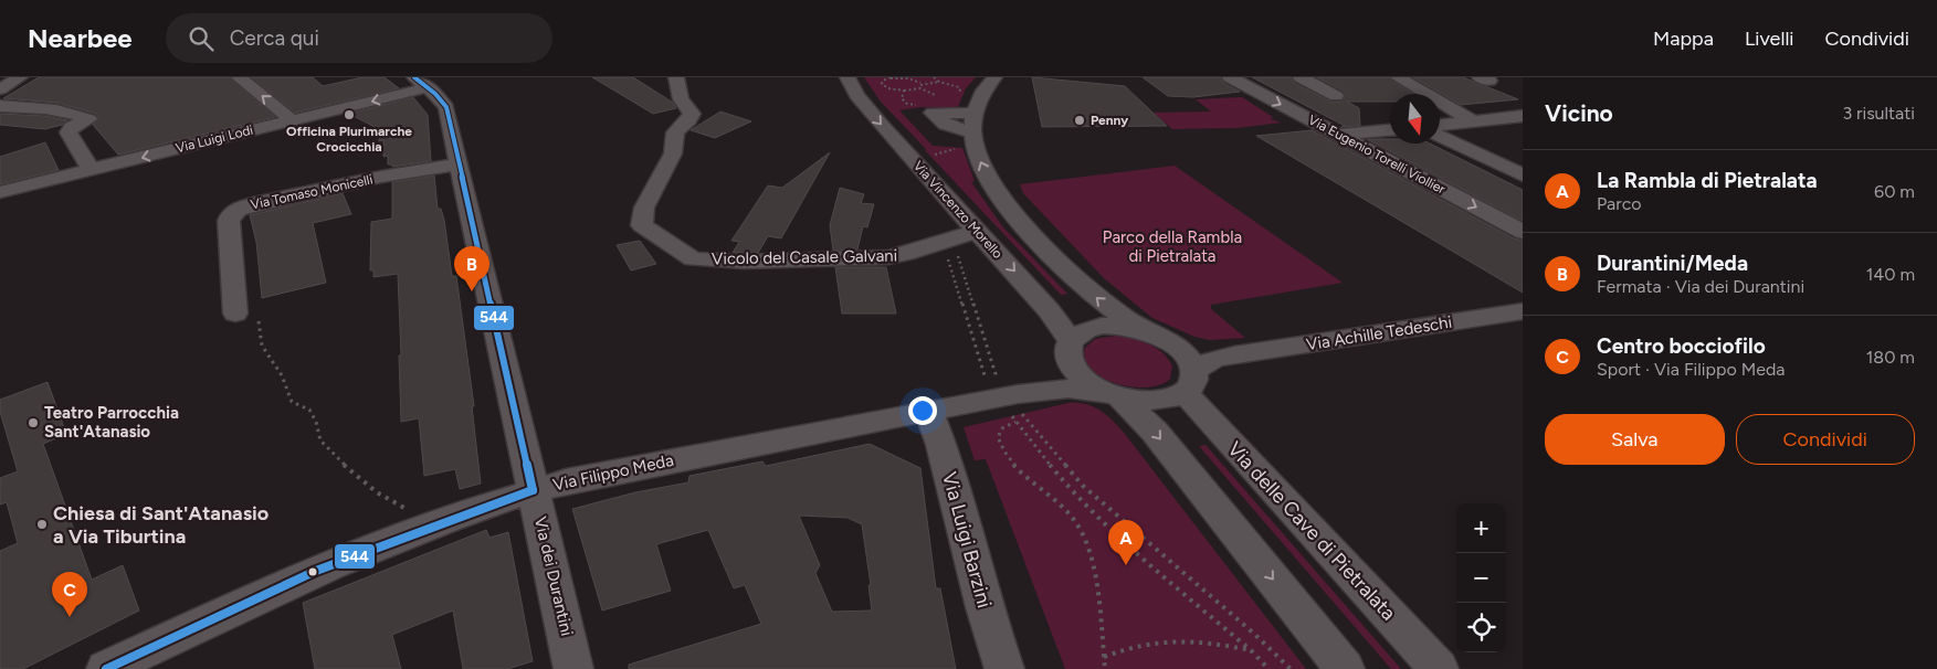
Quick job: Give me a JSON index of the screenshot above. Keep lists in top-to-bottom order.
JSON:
{
  "streets": {
    "street": [
      "Via Luigi Lodi",
      "Via Eugenio Torelli Viollier",
      "Via Tomaso Monicelli",
      "Via Vincenzo Morello",
      "Vicolo del Casale Galvani",
      "Via Achille Tedeschi",
      "Via Filippo Meda",
      "Via delle Cave di Pietralata",
      "Via Luigi Barzini",
      "Via dei Durantini"
    ]
  },
  "crossings": [
    ["Via Luigi Lodi", "Via dei Durantini"],
    ["Via Tomaso Monicelli", "Via dei Durantini"],
    ["Via Vincenzo Morello", "Vicolo del Casale Galvani"],
    ["Via Vincenzo Morello", "Via Achille Tedeschi"],
    ["Via Vincenzo Morello", "Via Filippo Meda"],
    ["Via Achille Tedeschi", "Via Filippo Meda"],
    ["Via Achille Tedeschi", "Via delle Cave di Pietralata"],
    ["Via Filippo Meda", "Via Luigi Barzini"],
    ["Via Filippo Meda", "Via dei Durantini"]
  ],
  "one_way": ["Via Luigi Lodi", "Via Vincenzo Morello"],
  "parks": ["Parco della Rambla di Pietralata"],
  "places": [
    "Officina Plurimarche Crocicchia",
    "Penny",
    "Teatro Parrocchia Sant'Atanasio",
    "Chiesa di Sant'Atanasio a Via Tiburtina"
  ],
  "lines": ["transit line 544"],
  "north": "bottom",
  "page": {
    "header": "Nearbee",
    "search": "Cerca qui",
    "nav": ["Mappa", "Livelli", "Condividi"],
    "heading": ["Vicino", "3 risultati"],
    "list": [
      {
        "mark": "A",
        "name": "La Rambla di Pietralata",
        "note": "Parco",
        "value": "60 m"
      },
      {
        "mark": "B",
        "name": "Durantini/Meda",
        "note": "Fermata · Via dei Durantini",
        "value": "140 m"
      },
      {
        "mark": "C",
        "name": "Centro bocciofilo",
        "note": "Sport · Via Filippo Meda",
        "value": "180 m"
      }
    ],
    "pins": ["B", "A", "C"],
    "buttons": ["Salva", "Condividi"],
    "map_buttons": ["+", "−"]
  }
}
